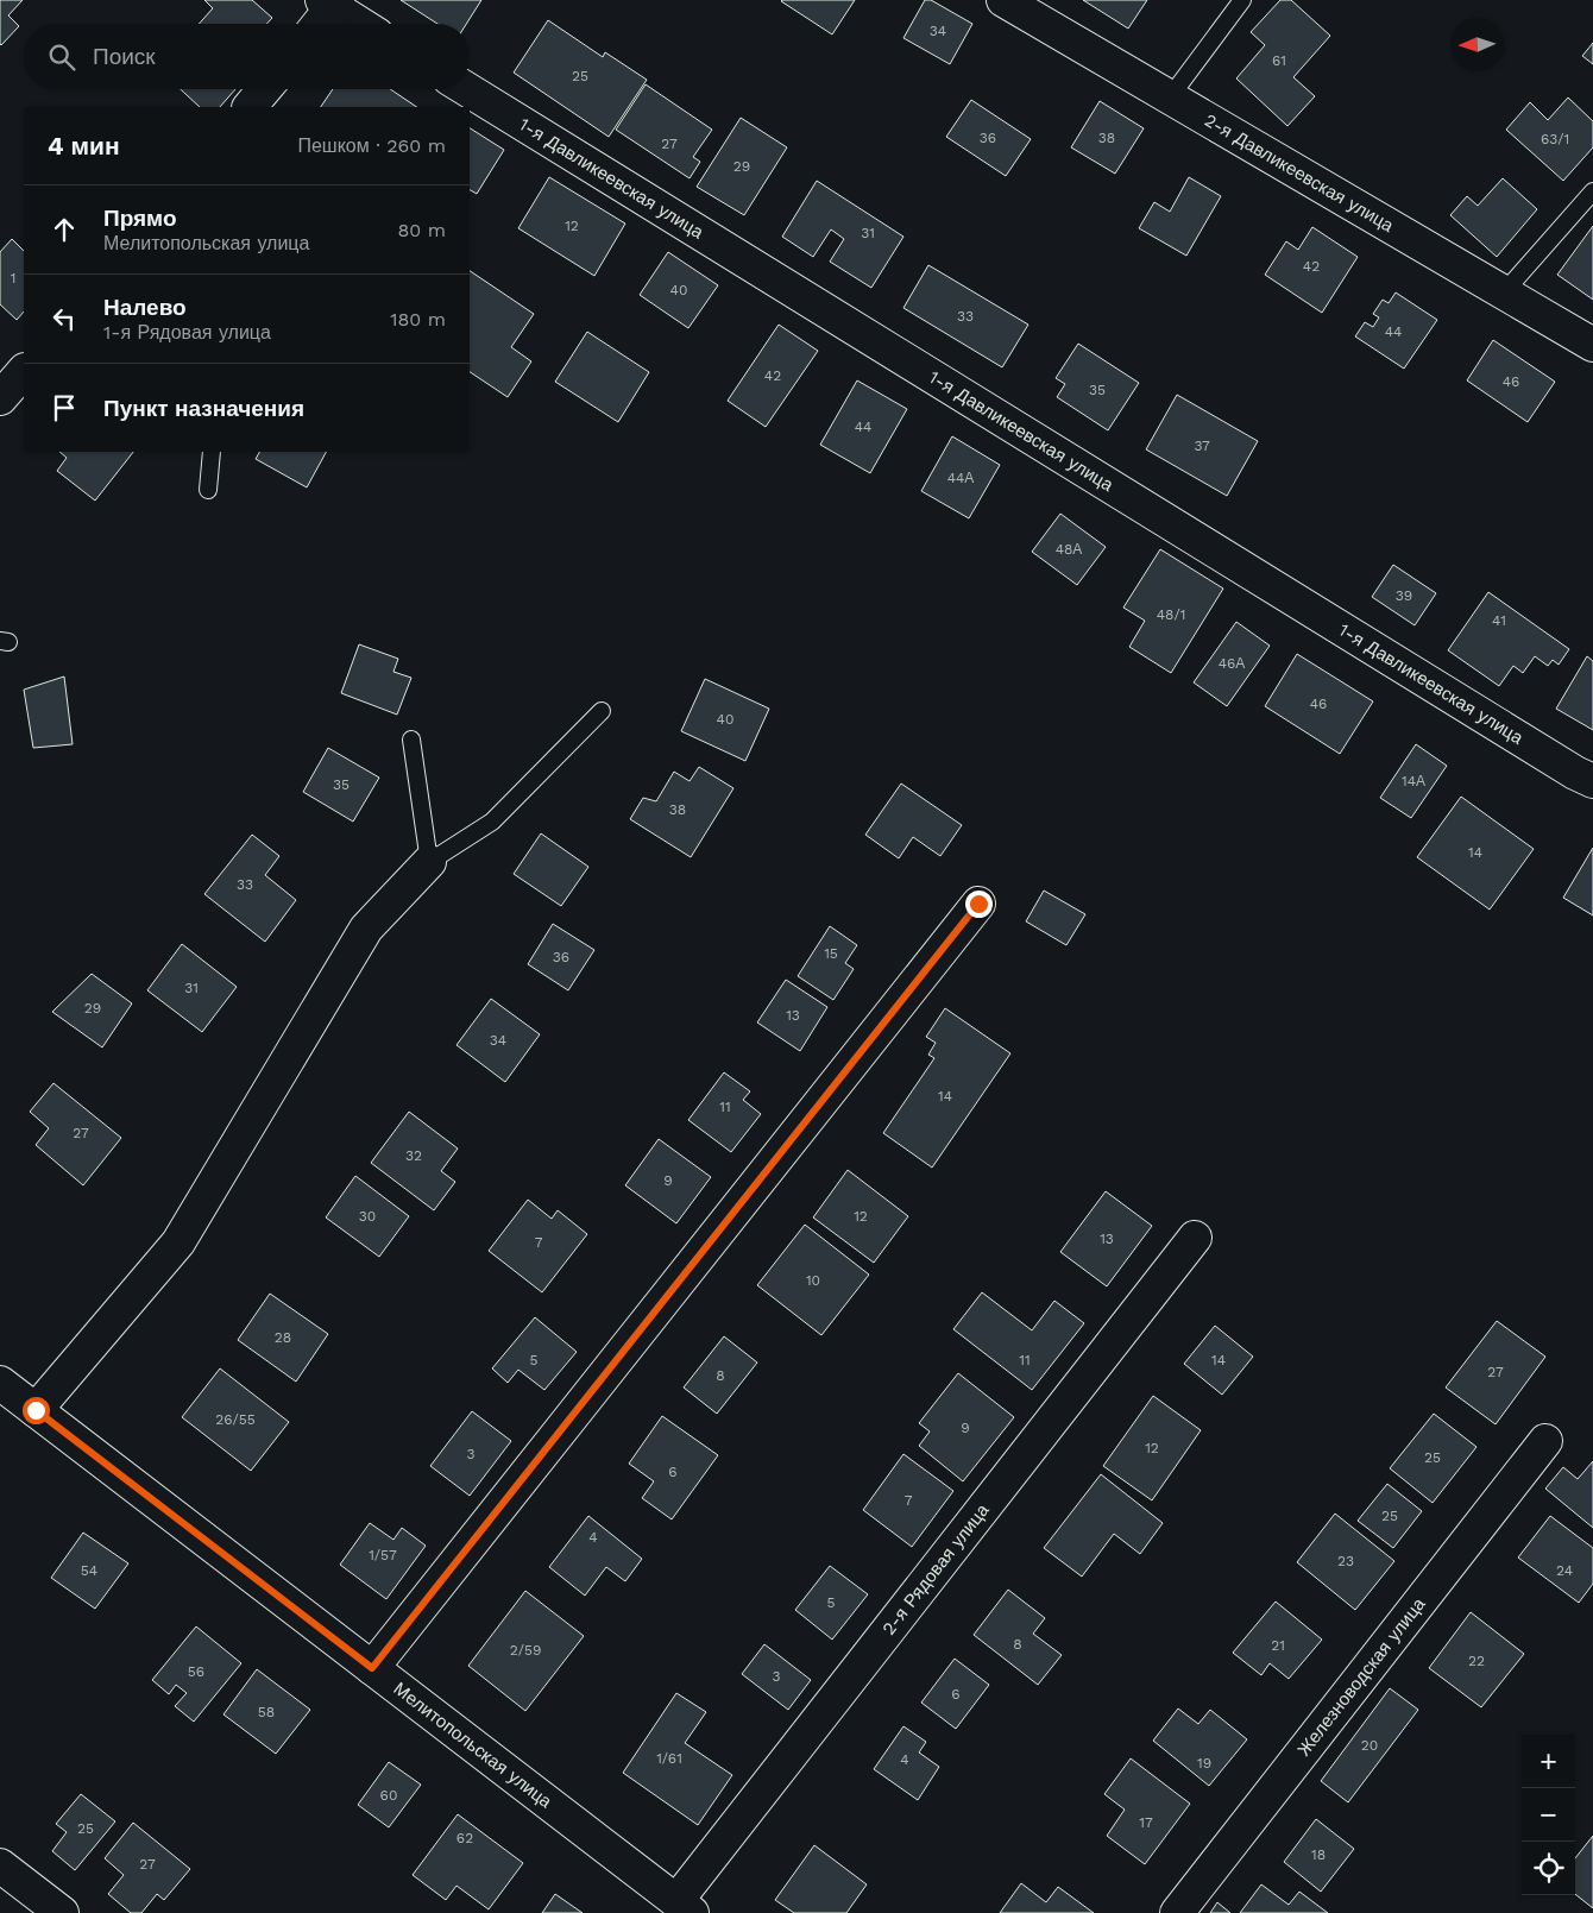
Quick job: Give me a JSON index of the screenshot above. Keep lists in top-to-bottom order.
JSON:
{
  "streets": {
    "street": [
      "2-я Давликеевская улица",
      "1-я Давликеевская улица",
      "2-я Рядовая улица",
      "Железноводская улица",
      "Мелитопольская улица"
    ]
  },
  "crossings": [
    ["2-я Рядовая улица", "Мелитопольская улица"]
  ],
  "house_numbers": [
    "34",
    "61",
    "25",
    "36",
    "38",
    "63/1",
    "27",
    "29",
    "12",
    "31",
    "42",
    "1",
    "40",
    "33",
    "44",
    "42",
    "46",
    "35",
    "44",
    "37",
    "44А",
    "48А",
    "39",
    "48/1",
    "41",
    "46А",
    "46",
    "40",
    "14А",
    "35",
    "38",
    "14",
    "33",
    "15",
    "36",
    "31",
    "29",
    "13",
    "34",
    "14",
    "11",
    "27",
    "32",
    "9",
    "30",
    "12",
    "13",
    "7",
    "10",
    "28",
    "5",
    "11",
    "14",
    "27",
    "8",
    "26/55",
    "9",
    "12",
    "3",
    "25",
    "6",
    "7",
    "25",
    "4",
    "1/57",
    "23",
    "54",
    "24",
    "5",
    "8",
    "21",
    "2/59",
    "22",
    "56",
    "3",
    "6",
    "58",
    "20",
    "1/61",
    "4",
    "19",
    "60",
    "17",
    "25",
    "62",
    "18",
    "27"
  ],
  "north": "left",
  "page": {
    "search": "Поиск",
    "heading": ["4 мин", "Пешком · 260 m"],
    "list": [
      ["Прямо", "Мелитопольская улица", "80 m"],
      ["Налево", "1-я Рядовая улица", "180 m"],
      "Пункт назначения"
    ],
    "map_buttons": ["+", "−"]
  }
}
